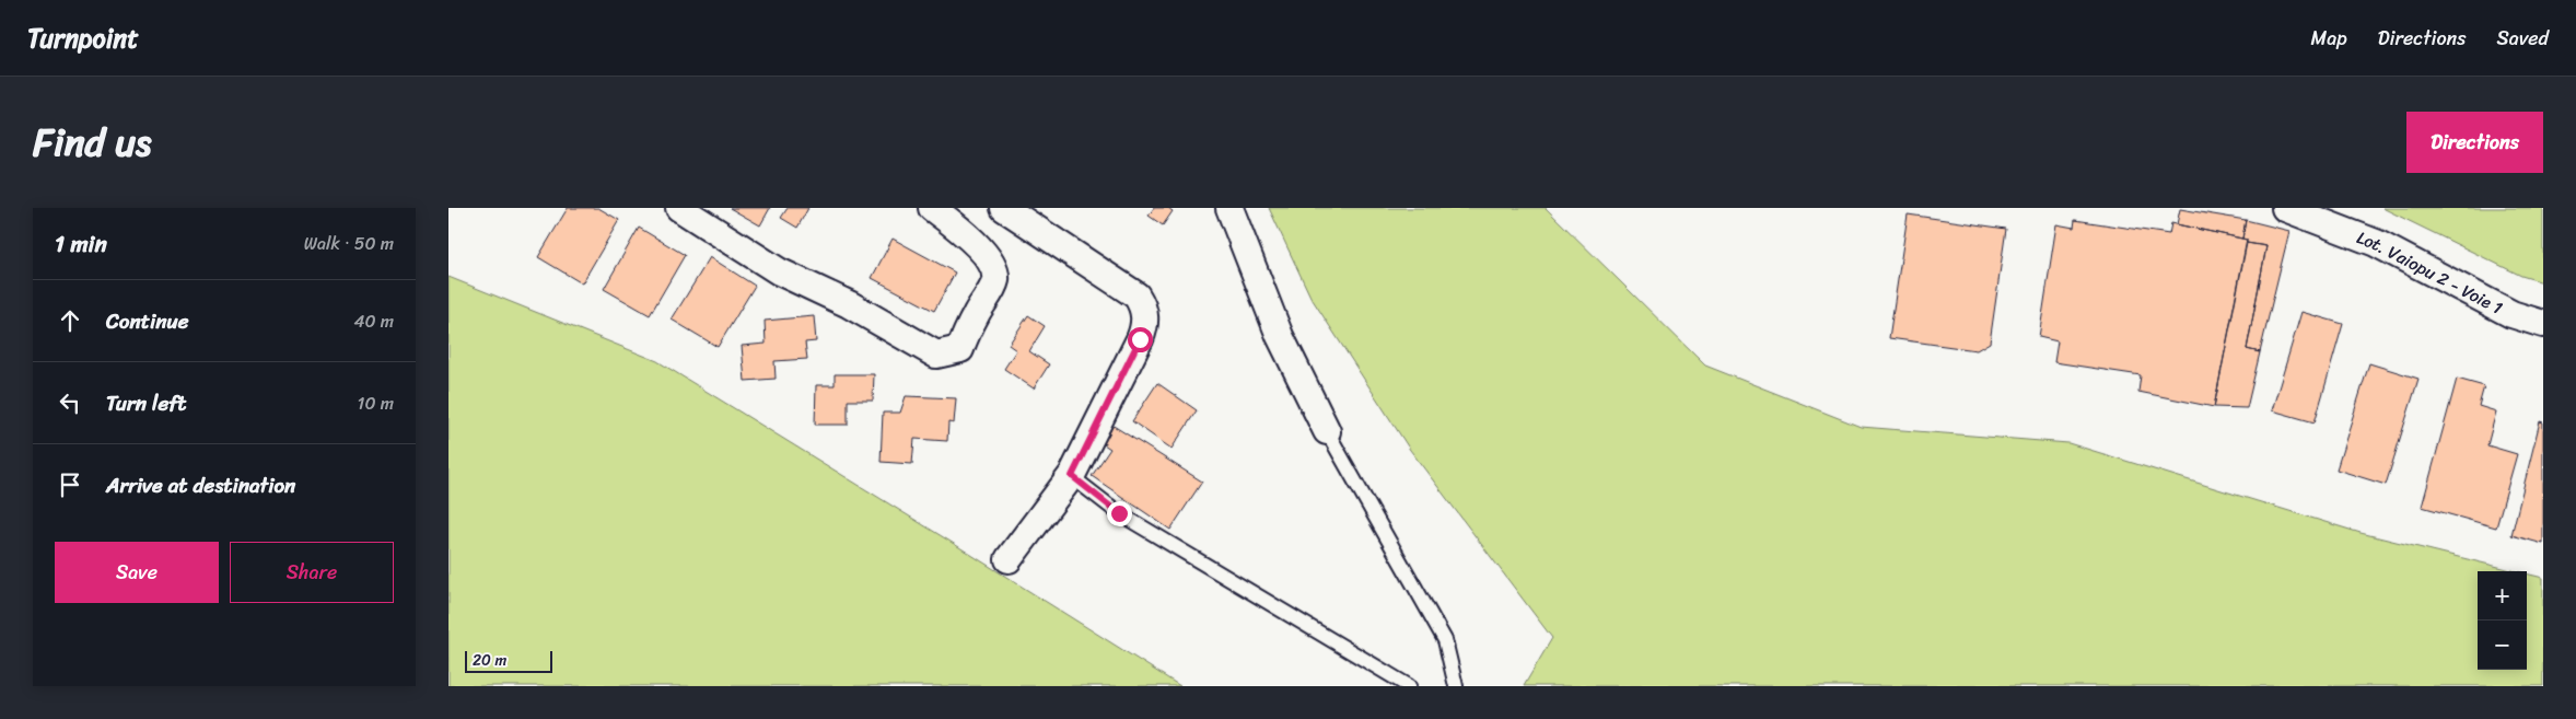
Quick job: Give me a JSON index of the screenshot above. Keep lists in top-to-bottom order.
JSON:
{
  "streets": {
    "street": ["Lot. Vaiopu 2 - Voie 1"]
  },
  "scale_bar": "20 m",
  "page": {
    "header": "Turnpoint",
    "nav": ["Map", "Directions", "Saved"],
    "title": "Find us",
    "buttons": [
      "Directions",
      ["Save", "Share"]
    ],
    "heading": ["1 min", "Walk · 50 m"],
    "list": [
      ["Continue", "40 m"],
      ["Turn left", "10 m"],
      "Arrive at destination"
    ],
    "map_buttons": ["+", "−"],
    "scale": "20 m"
  }
}
